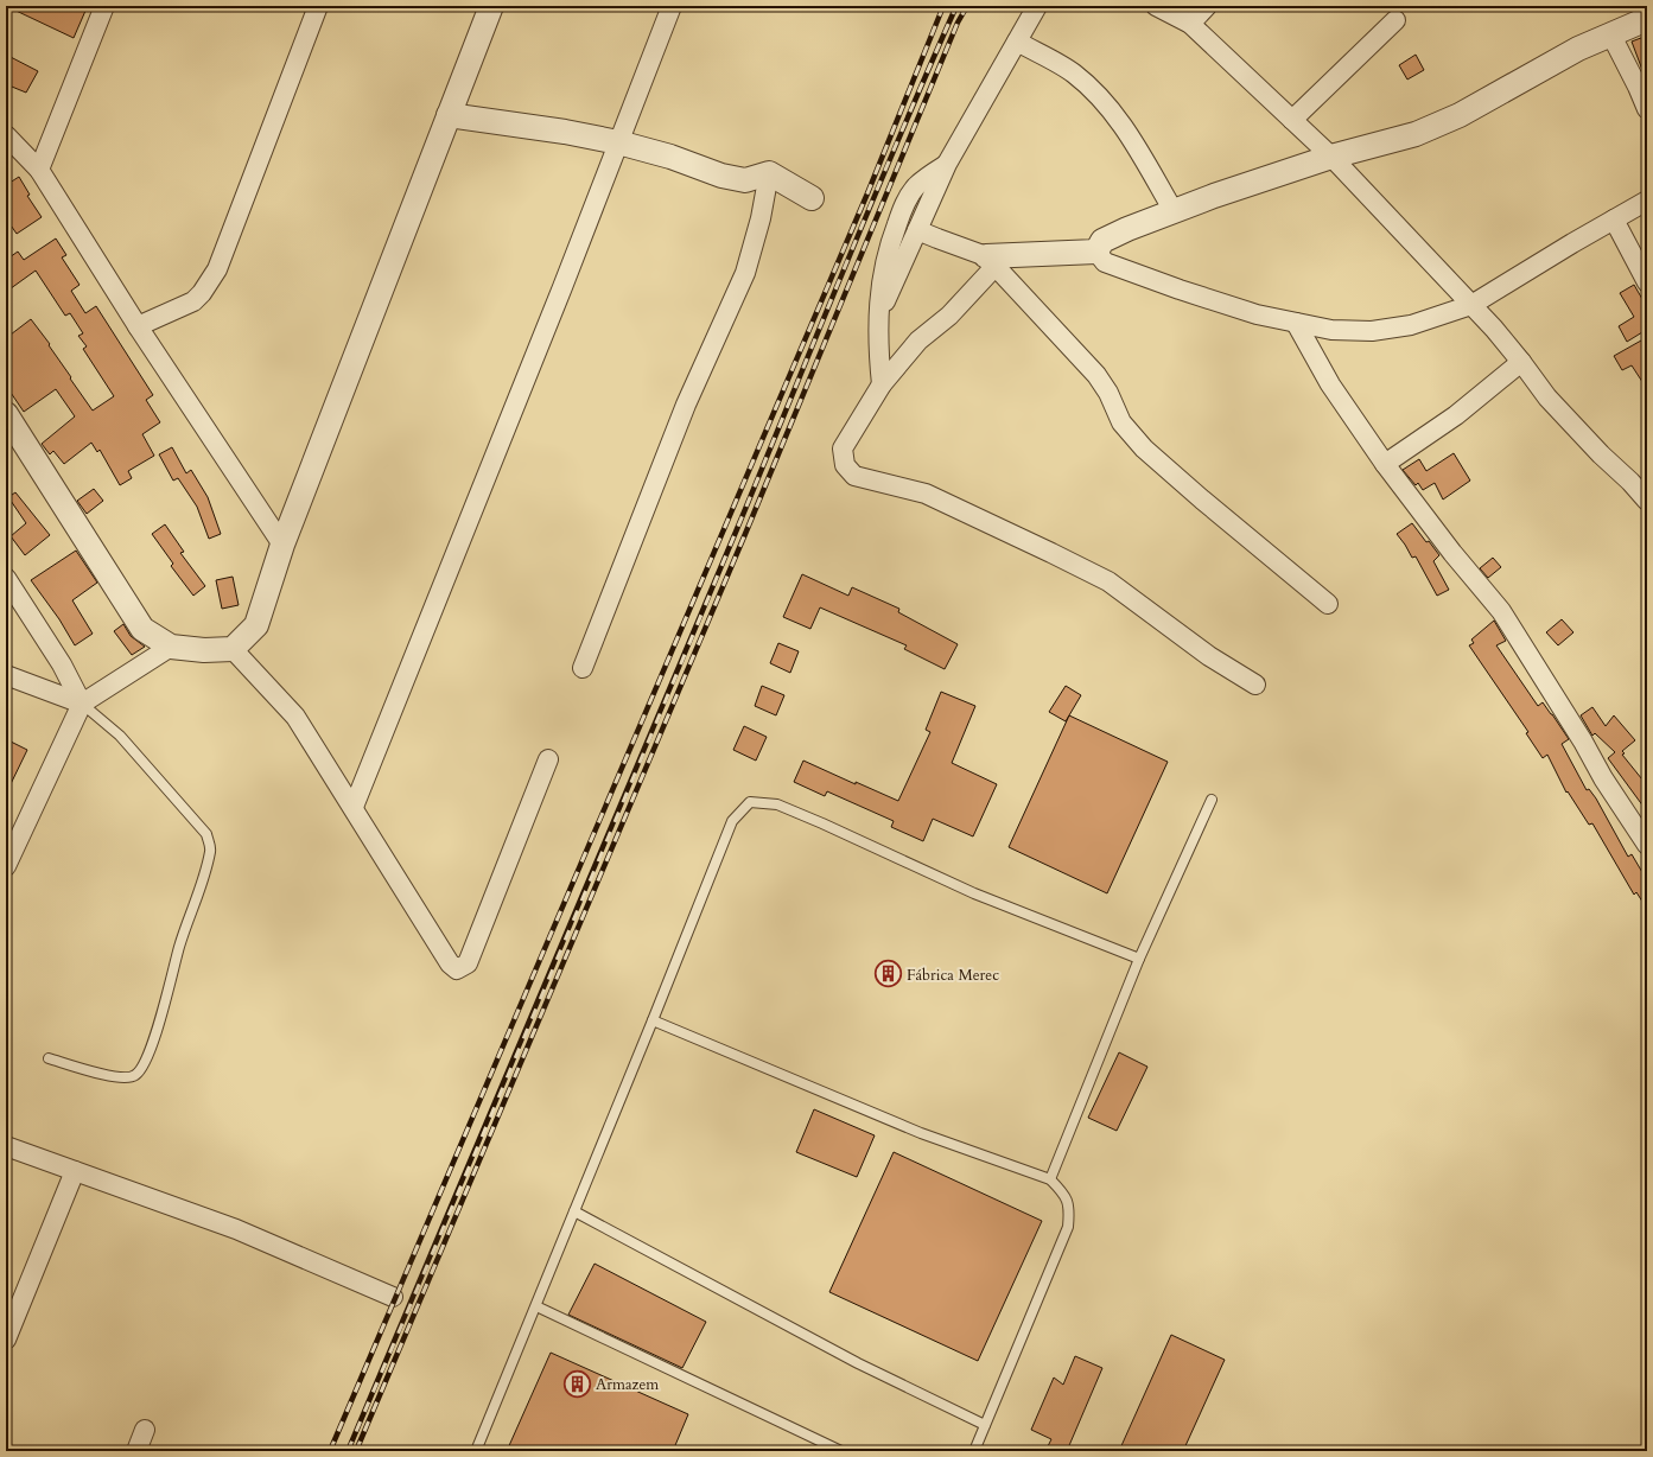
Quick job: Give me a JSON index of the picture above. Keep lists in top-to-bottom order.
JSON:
{
  "places": {
    "building": ["Fábrica Merec", "Armazem"]
  }
}
